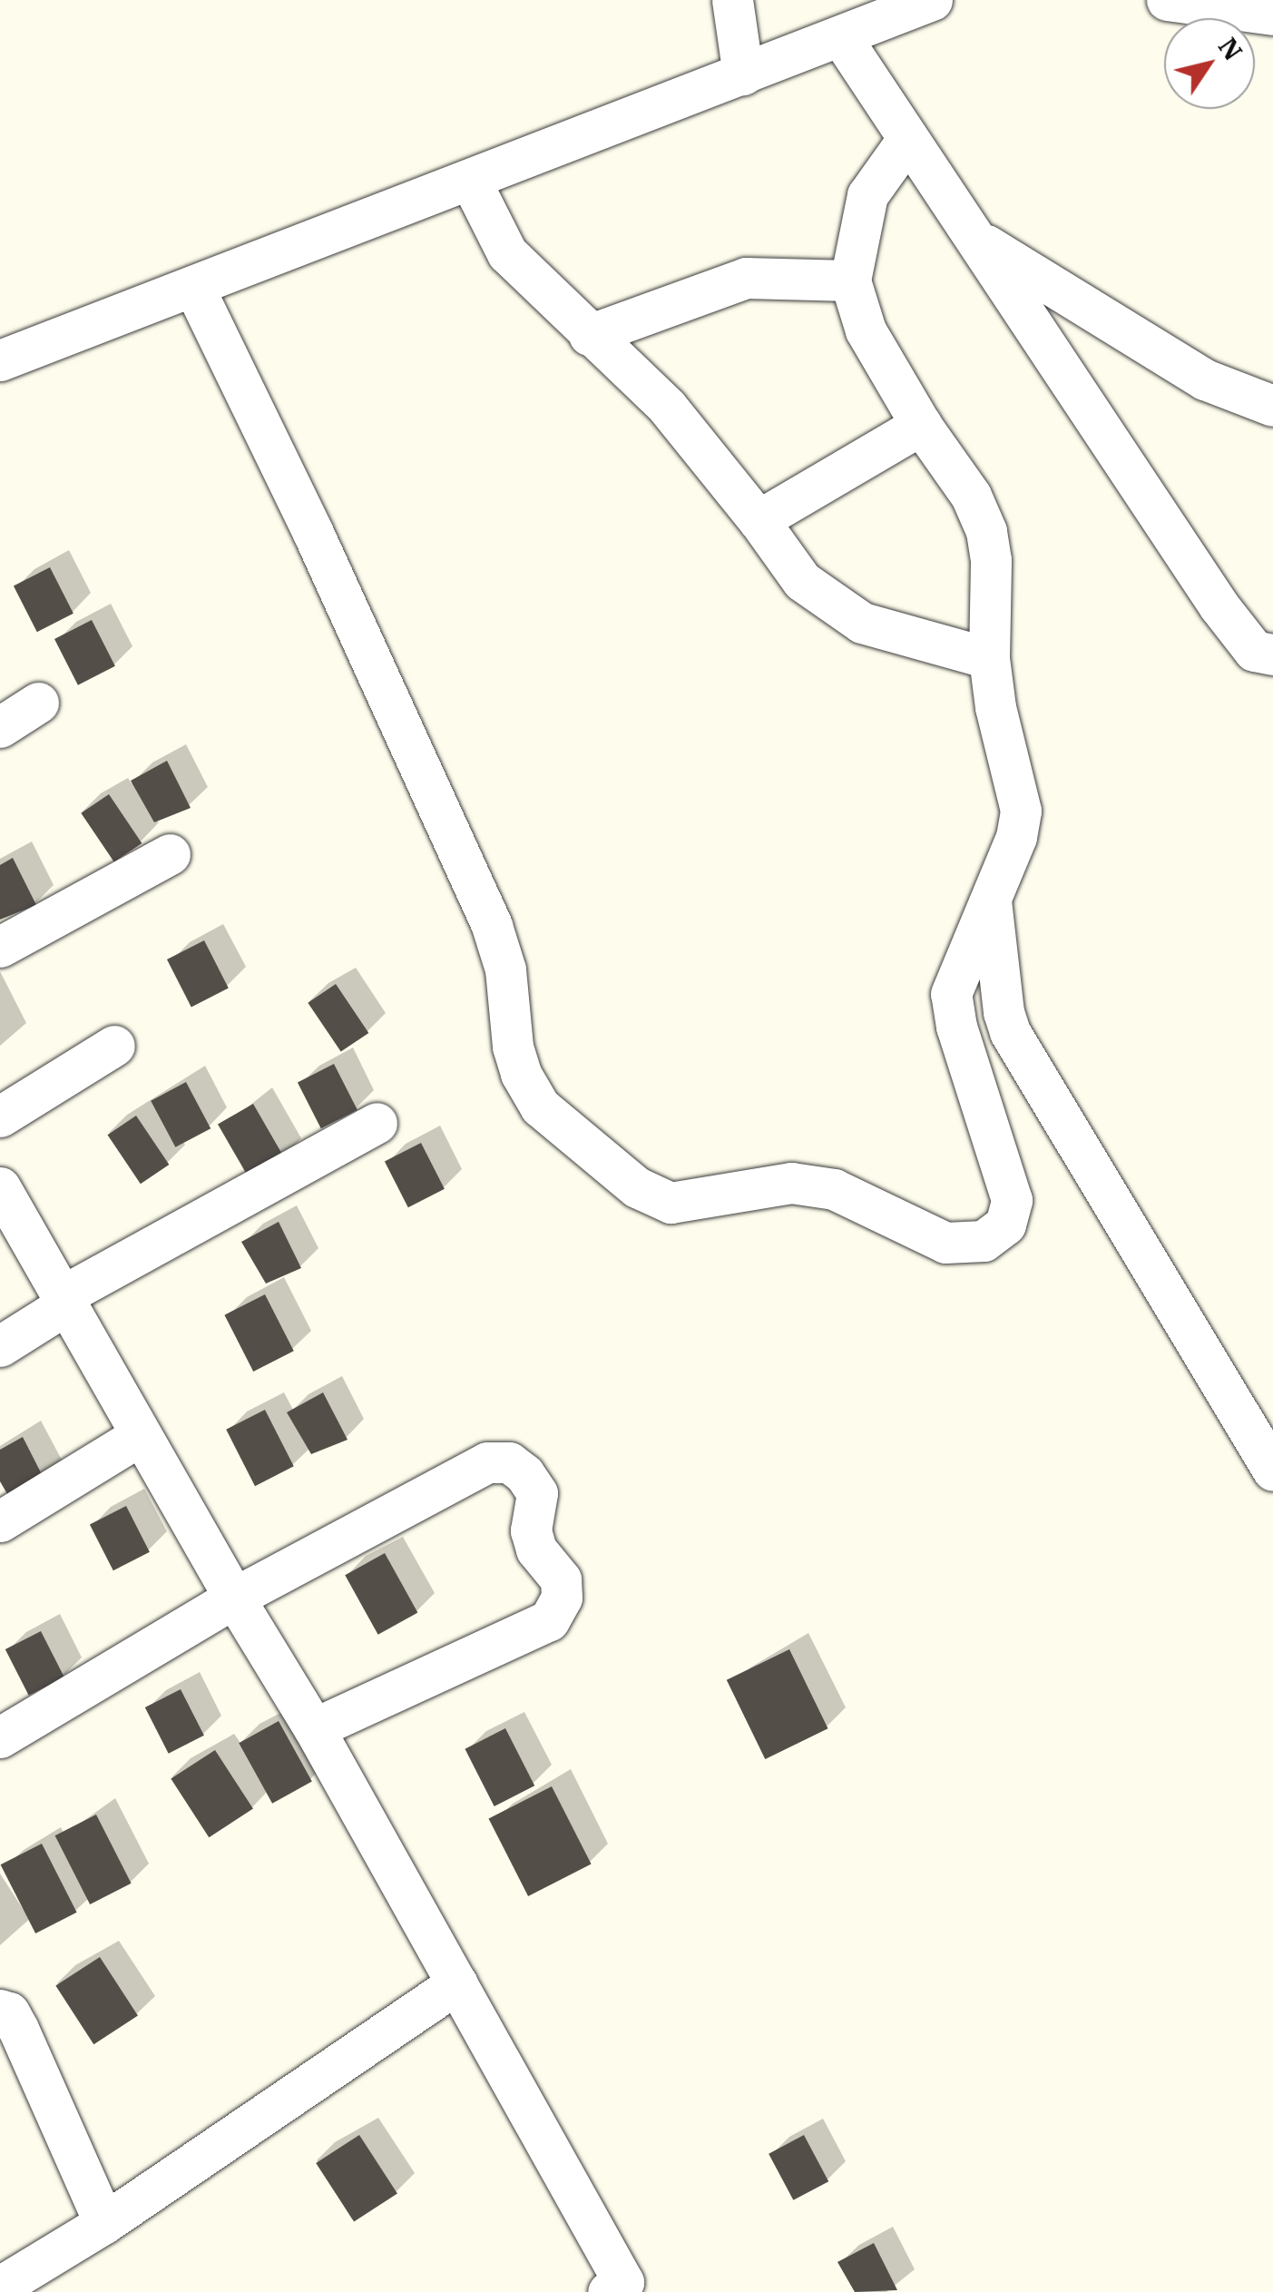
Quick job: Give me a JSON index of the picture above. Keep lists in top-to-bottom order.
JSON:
{
  "north": "top right"
}
